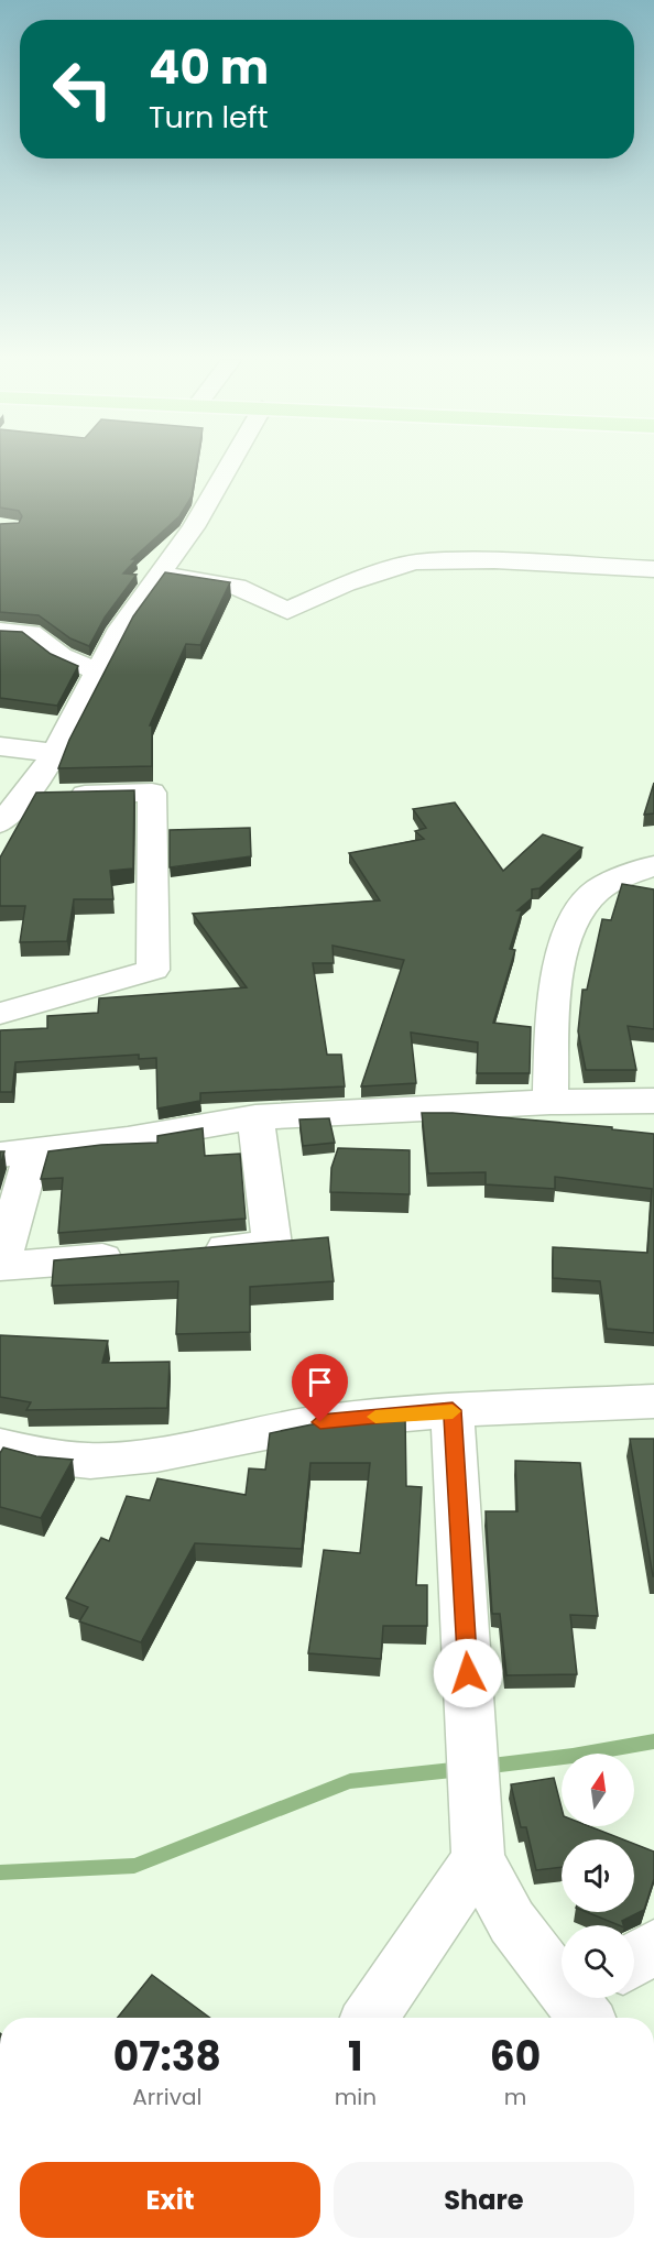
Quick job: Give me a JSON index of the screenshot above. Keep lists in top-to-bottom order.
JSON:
{
  "north": "top",
  "page": {
    "turn": ["40 m", "Turn left"],
    "eta": [
      "07:38",
      "Arrival",
      "1",
      "min",
      "60",
      "m"
    ],
    "buttons": ["Exit", "Share"]
  }
}
